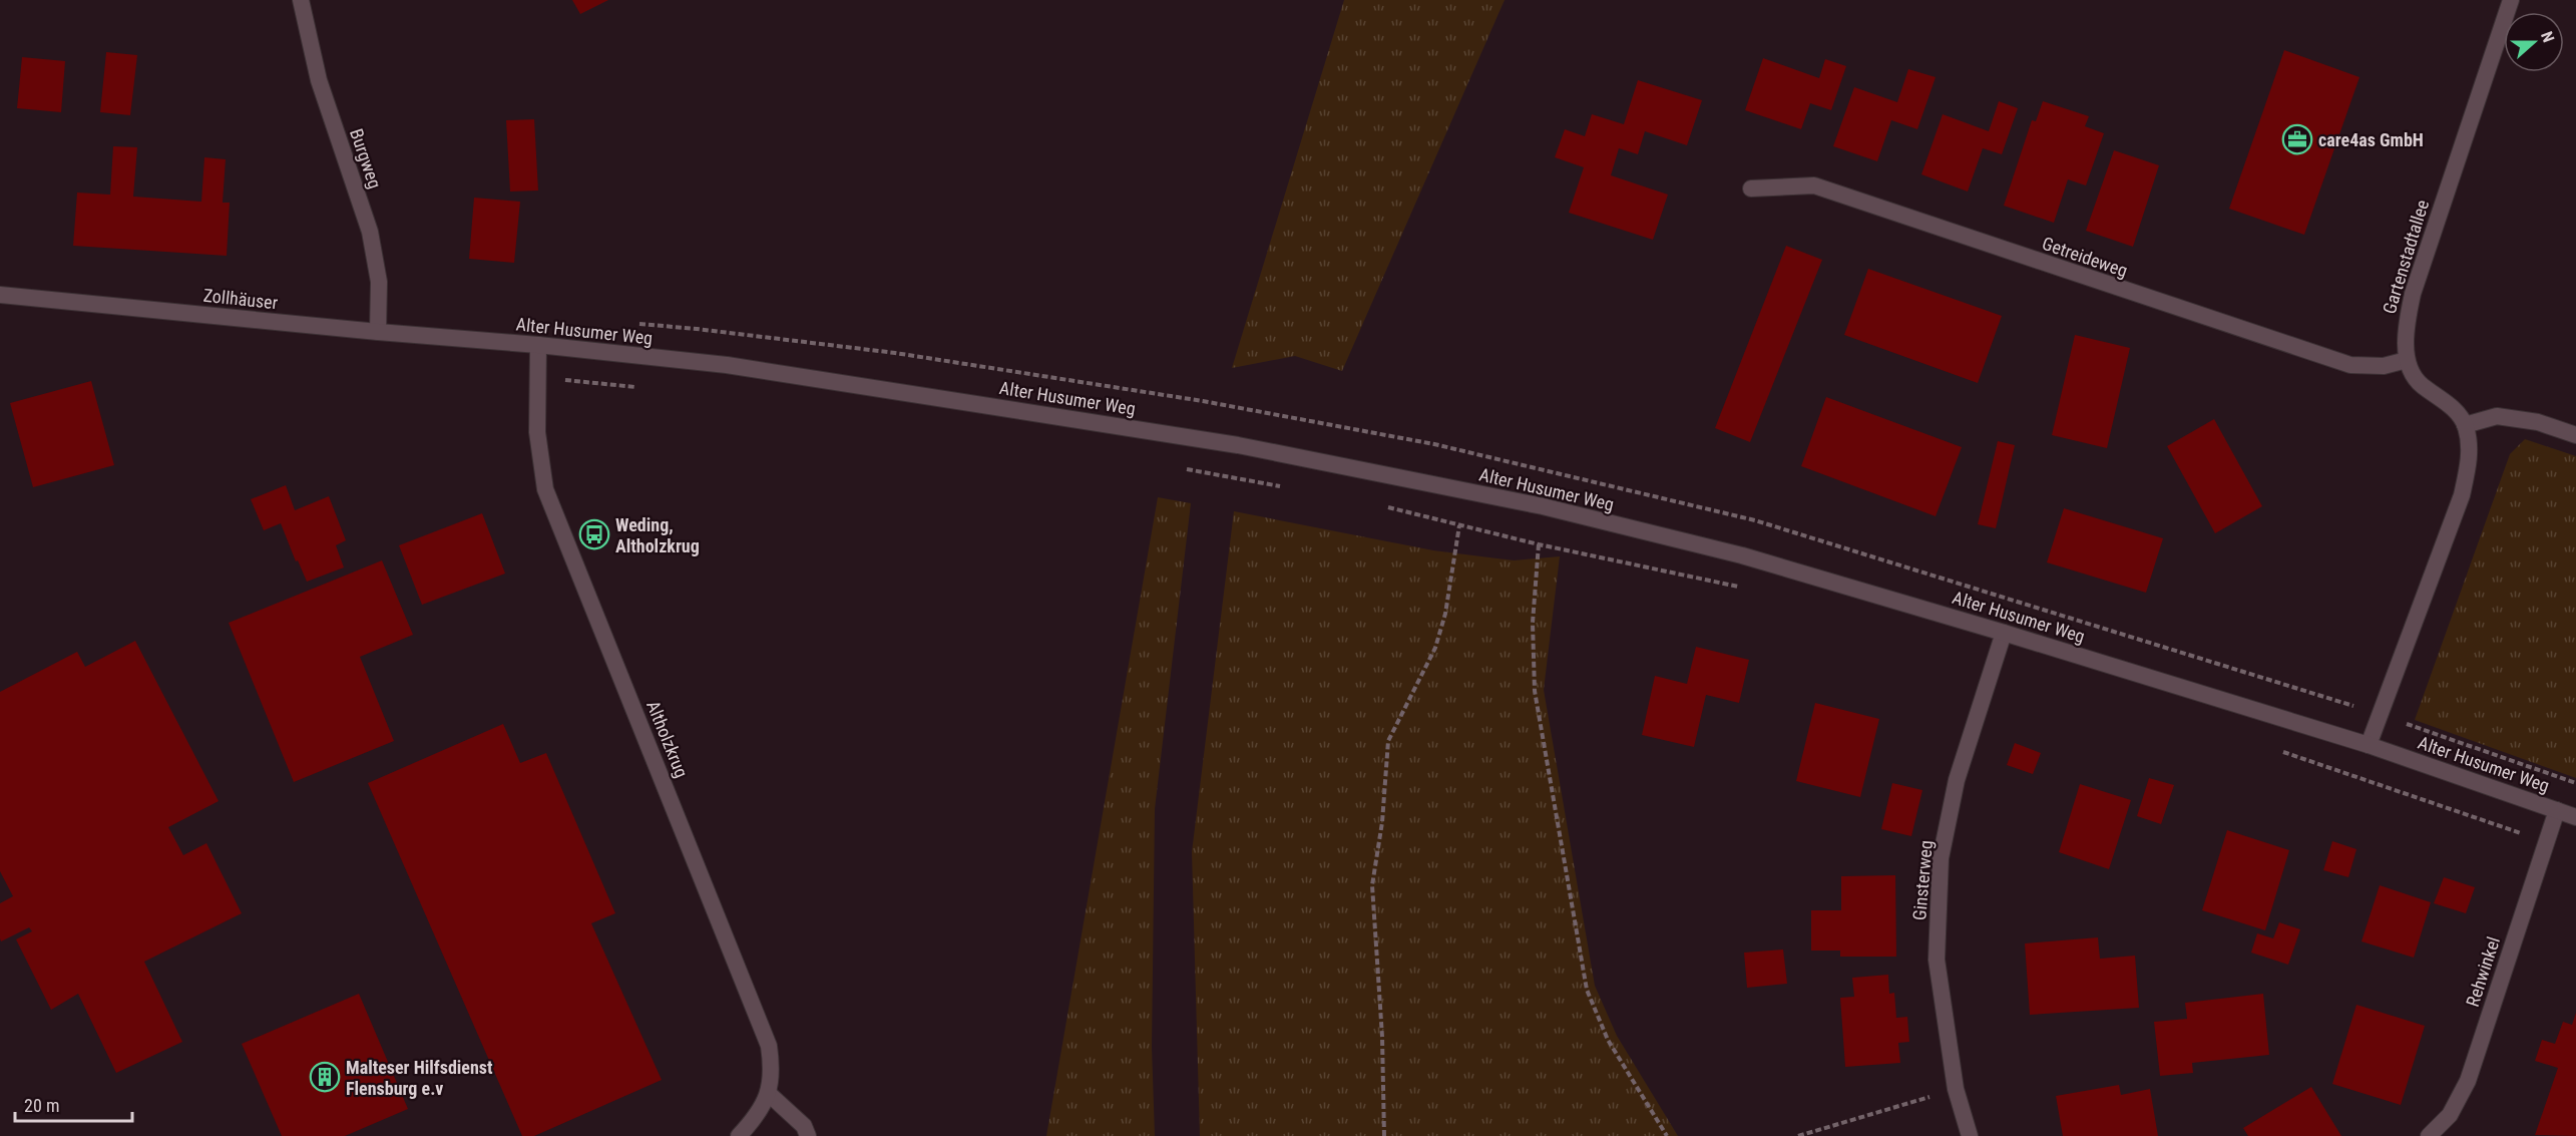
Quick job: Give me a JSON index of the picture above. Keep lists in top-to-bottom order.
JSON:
{
  "streets": {
    "street": [
      "Burgweg",
      "Getreideweg",
      "Gartenstadtallee",
      "Zollhäuser",
      "Alter Husumer Weg",
      "Altholzkrug",
      "Ginsterweg",
      "Rehwinkel"
    ]
  },
  "crossings": [
    ["Burgweg", "Zollhäuser"],
    ["Getreideweg", "Gartenstadtallee"],
    ["Gartenstadtallee", "Alter Husumer Weg"],
    ["Zollhäuser", "Alter Husumer Weg"],
    ["Alter Husumer Weg", "Altholzkrug"],
    ["Alter Husumer Weg", "Ginsterweg"],
    ["Alter Husumer Weg", "Rehwinkel"]
  ],
  "places": {
    "office": ["care4as GmbH"],
    "bus stop": ["Weding, Altholzkrug"],
    "building": ["Malteser Hilfsdienst Flensburg e.v"]
  },
  "scale_bar": "20 m",
  "north": "right"
}
